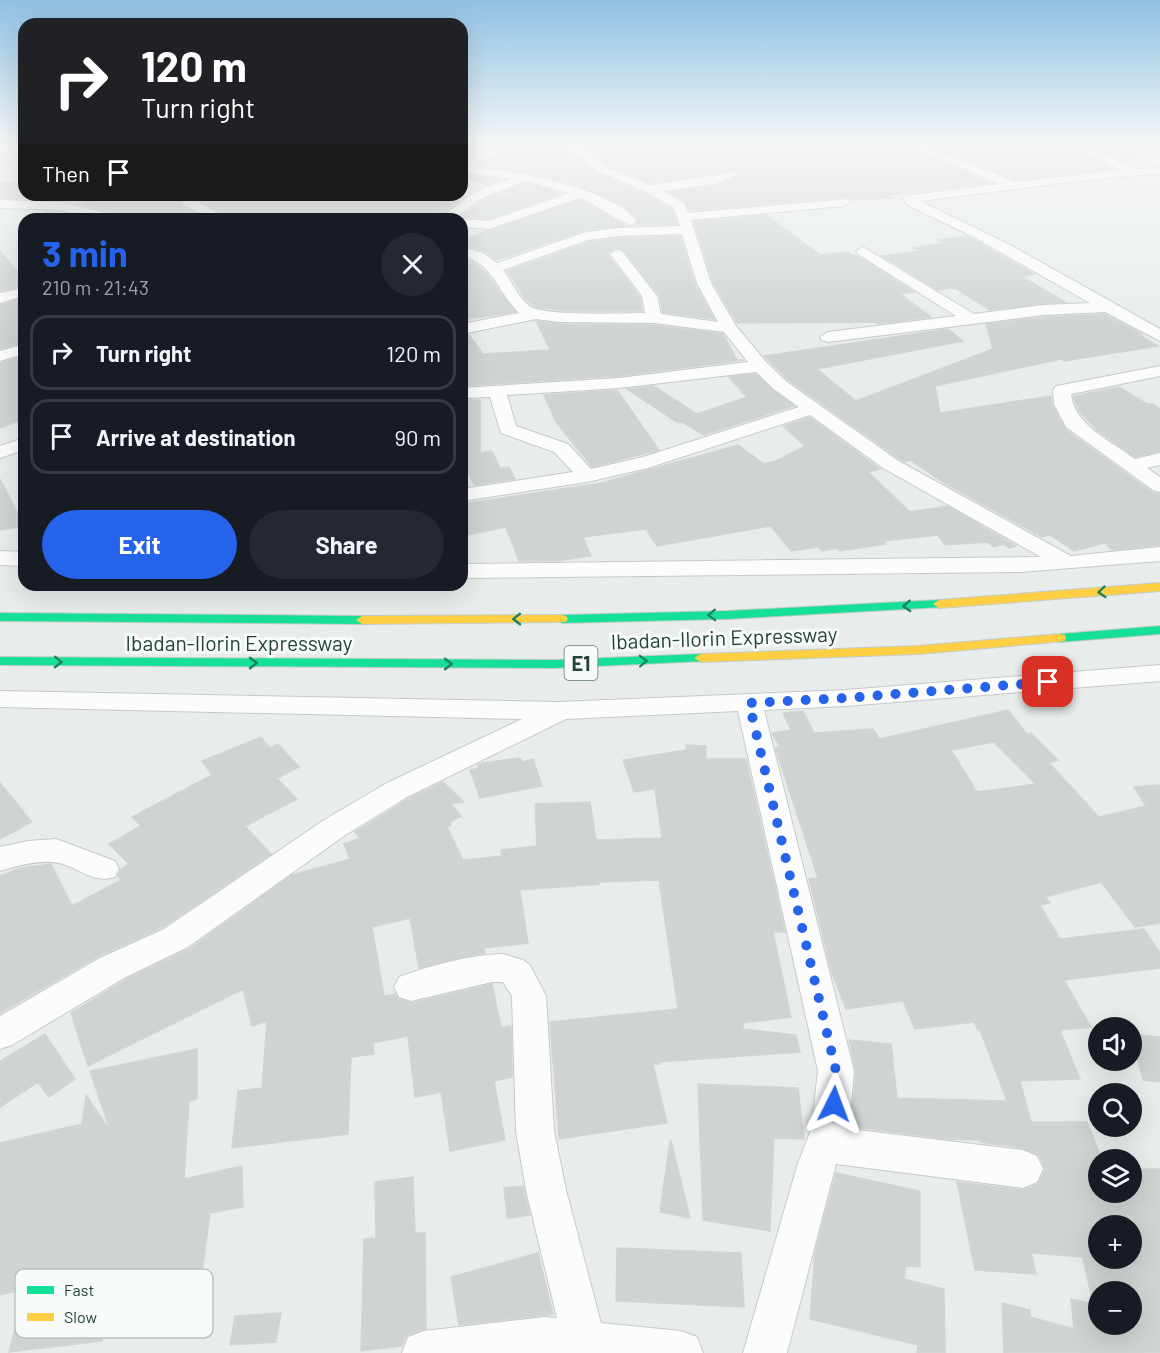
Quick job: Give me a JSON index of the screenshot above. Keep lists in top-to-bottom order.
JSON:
{
  "streets": {
    "highway": ["Ibadan-Ilorin Expressway", "E1"]
  },
  "legend": ["Fast", "Slow"],
  "page": {
    "turn": ["120 m", "Turn right"],
    "then": "Then",
    "heading": ["3 min", "210 m · 21:43"],
    "list": [
      {
        "name": "Turn right",
        "value": "120 m"
      },
      {
        "name": "Arrive at destination",
        "value": "90 m"
      }
    ],
    "buttons": ["Exit", "Share"],
    "map_buttons": ["+", "−"]
  }
}
